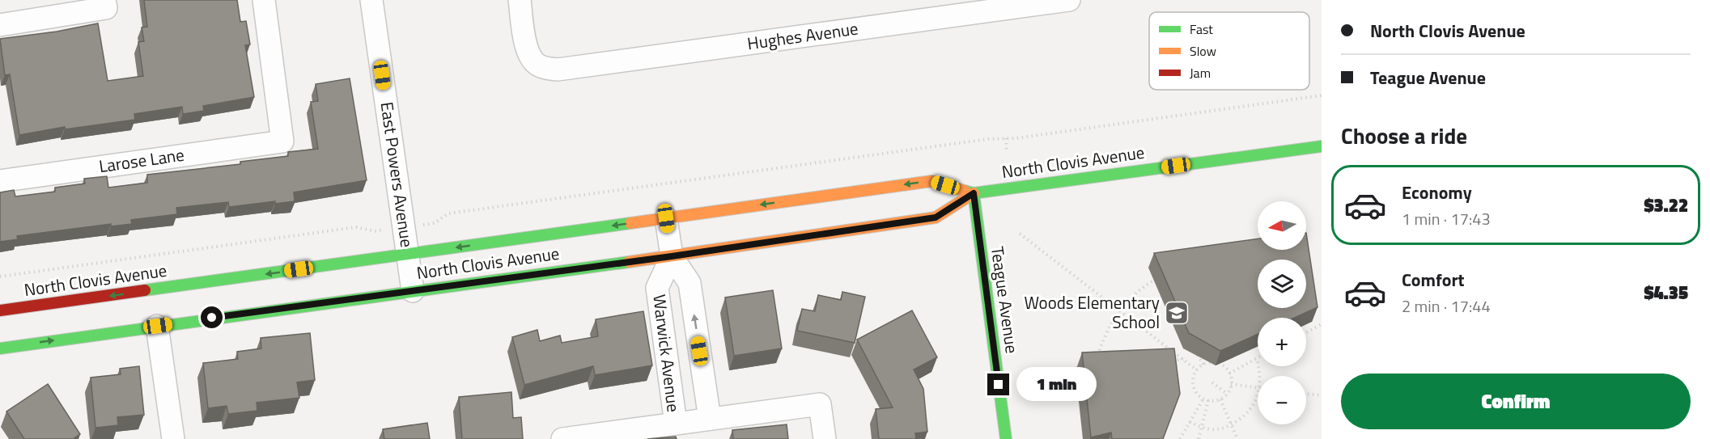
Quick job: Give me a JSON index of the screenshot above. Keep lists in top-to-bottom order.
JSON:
{
  "streets": {
    "main road": ["North Clovis Avenue", "Teague Avenue"],
    "street": [
      "Hughes Avenue",
      "Larose Lane",
      "East Powers Avenue",
      "Warwick Avenue"
    ]
  },
  "crossings": [
    ["North Clovis Avenue", "East Powers Avenue"],
    ["North Clovis Avenue", "Teague Avenue"],
    ["North Clovis Avenue", "Warwick Avenue"]
  ],
  "places": {
    "school or university": ["Woods Elementary School"]
  },
  "legend": ["Fast", "Slow", "Jam"],
  "north": "left",
  "page": {
    "banner": ["North Clovis Avenue", "Teague Avenue"],
    "heading": "Choose a ride",
    "list": [
      {
        "name": "Economy",
        "note": "1 min · 17:43",
        "value": "$3.22"
      },
      {
        "name": "Comfort",
        "note": "2 min · 17:44",
        "value": "$4.35"
      }
    ],
    "map_buttons": ["+", "−"],
    "buttons": "Confirm",
    "bubble": "1 min"
  }
}
